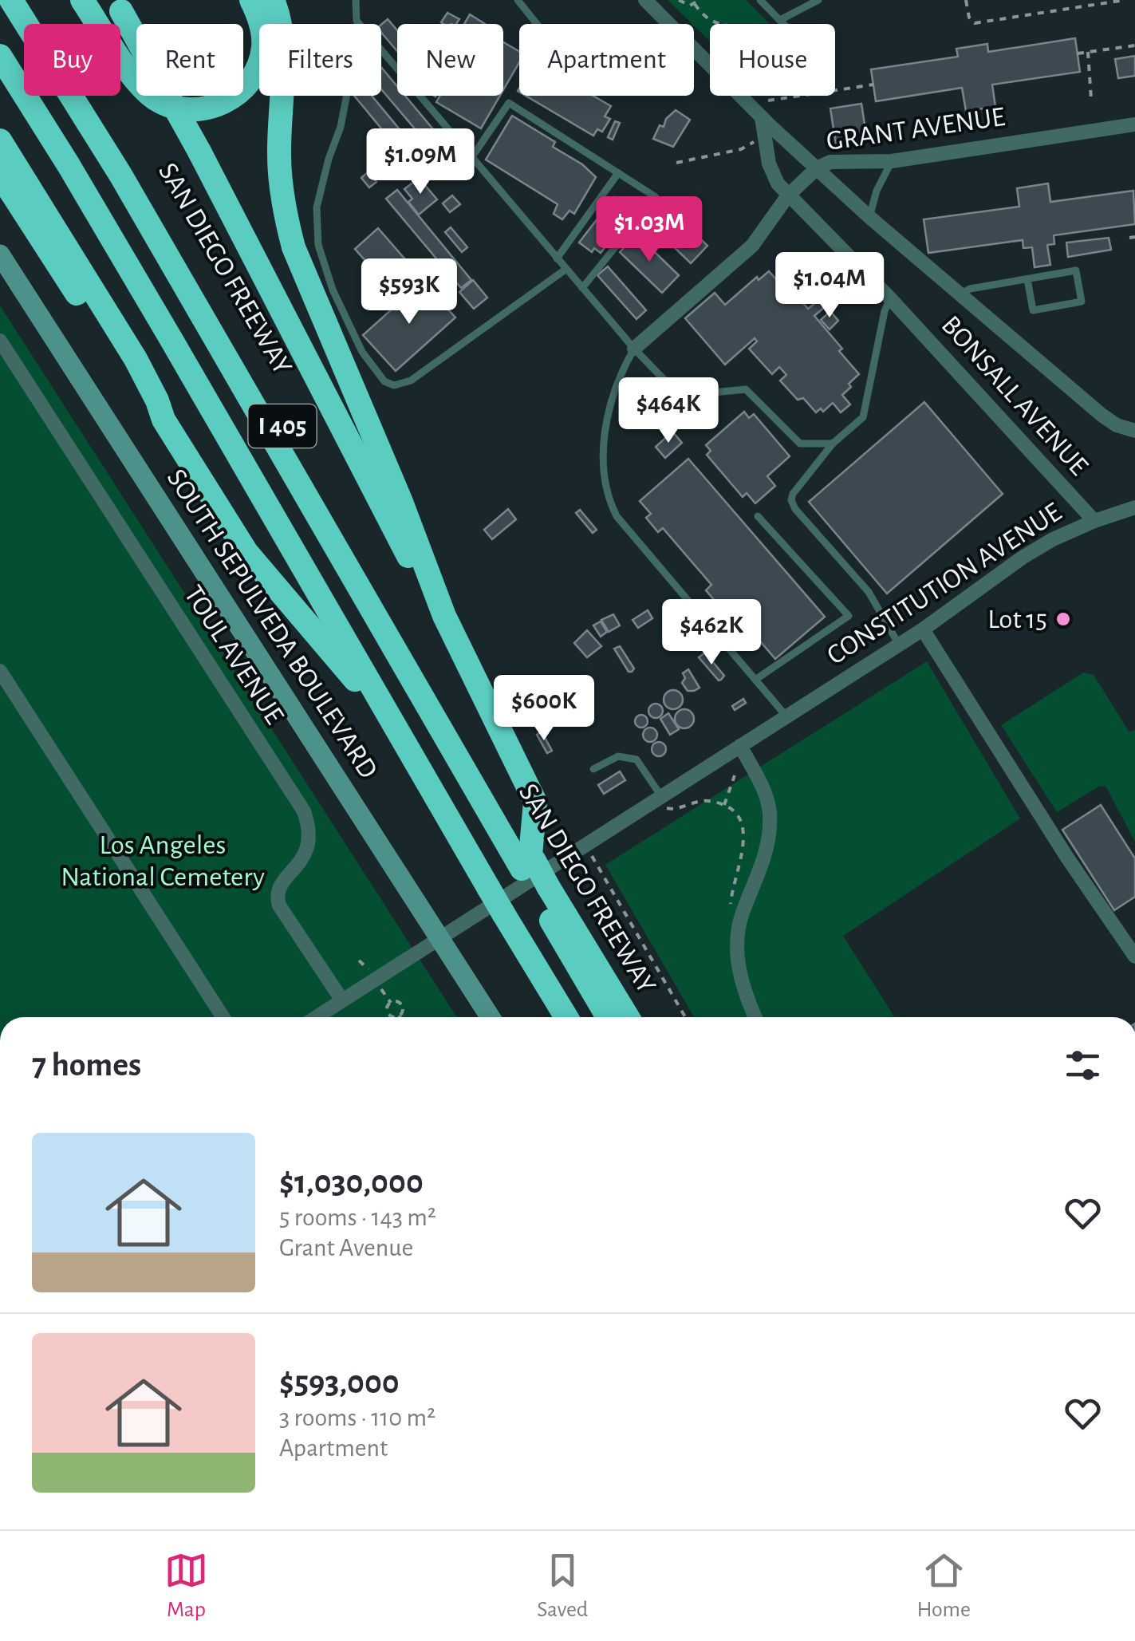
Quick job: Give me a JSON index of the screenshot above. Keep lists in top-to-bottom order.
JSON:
{
  "streets": {
    "highway": ["SAN DIEGO FREEWAY", "I 405"],
    "main road": ["SOUTH SEPULVEDA BOULEVARD"],
    "street": [
      "GRANT AVENUE",
      "BONSALL AVENUE",
      "CONSTITUTION AVENUE",
      "TOUL AVENUE"
    ]
  },
  "crossings": [
    ["GRANT AVENUE", "BONSALL AVENUE"],
    ["BONSALL AVENUE", "CONSTITUTION AVENUE"],
    ["CONSTITUTION AVENUE", "SOUTH SEPULVEDA BOULEVARD"],
    ["CONSTITUTION AVENUE", "TOUL AVENUE"]
  ],
  "parks": ["Los Angeles National Cemetery"],
  "places": ["Lot 15"],
  "page": {
    "chip": [
      "Buy",
      "Rent",
      "Filters",
      "New",
      "Apartment",
      "House"
    ],
    "price": [
      "$1.09M",
      "$1.03M",
      "$1.04M",
      "$593K",
      "$464K",
      "$462K",
      "$600K"
    ],
    "heading": "7 homes",
    "list": [
      {
        "name": "$1,030,000",
        "note": "5 rooms · 143 m² · Grant Avenue"
      },
      {
        "name": "$593,000",
        "note": "3 rooms · 110 m² · Apartment"
      }
    ],
    "tabs": ["Map", "Saved", "Home"]
  }
}
